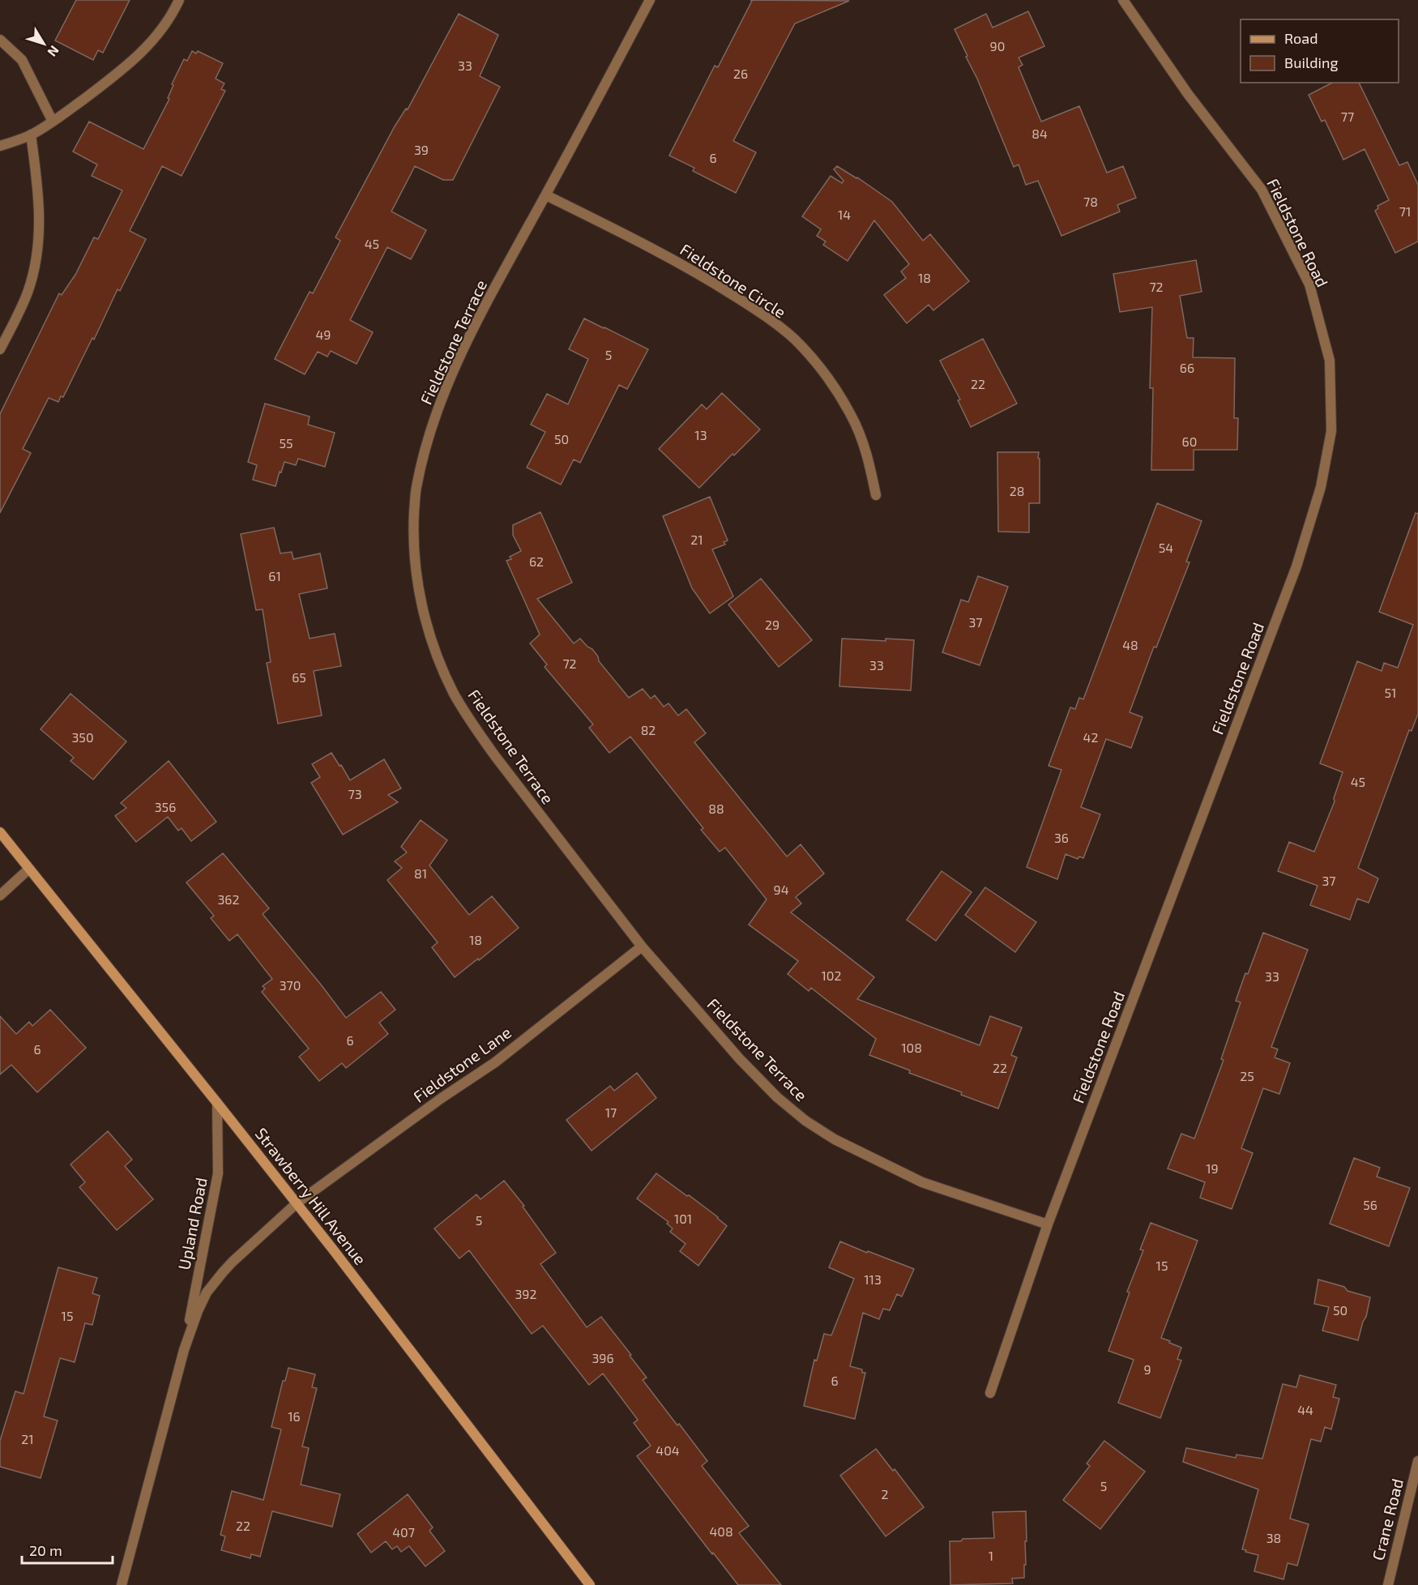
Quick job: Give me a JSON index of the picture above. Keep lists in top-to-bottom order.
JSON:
{
  "streets": {
    "main road": ["Strawberry Hill Avenue"],
    "street": [
      "Fieldstone Road",
      "Fieldstone Circle",
      "Fieldstone Terrace",
      "Fieldstone Lane",
      "Upland Road",
      "Crane Road"
    ]
  },
  "crossings": [
    ["Fieldstone Road", "Fieldstone Terrace"],
    ["Fieldstone Circle", "Fieldstone Terrace"],
    ["Fieldstone Terrace", "Fieldstone Lane"],
    ["Fieldstone Lane", "Strawberry Hill Avenue"],
    ["Fieldstone Lane", "Upland Road"],
    ["Strawberry Hill Avenue", "Upland Road"]
  ],
  "house_numbers": [
    "90",
    "33",
    "26",
    "77",
    "84",
    "39",
    "6",
    "78",
    "71",
    "14",
    "45",
    "18",
    "72",
    "49",
    "5",
    "66",
    "22",
    "13",
    "50",
    "60",
    "55",
    "28",
    "21",
    "54",
    "62",
    "61",
    "37",
    "29",
    "48",
    "72",
    "33",
    "65",
    "51",
    "82",
    "350",
    "42",
    "45",
    "73",
    "356",
    "88",
    "36",
    "81",
    "37",
    "94",
    "362",
    "18",
    "102",
    "33",
    "370",
    "6",
    "108",
    "6",
    "22",
    "25",
    "17",
    "19",
    "56",
    "101",
    "5",
    "15",
    "113",
    "392",
    "50",
    "15",
    "396",
    "9",
    "6",
    "44",
    "16",
    "21",
    "404",
    "5",
    "2",
    "22",
    "408",
    "407",
    "38",
    "1"
  ],
  "legend": ["Road", "Building"],
  "scale_bar": "20 m",
  "north": "bottom right"
}
